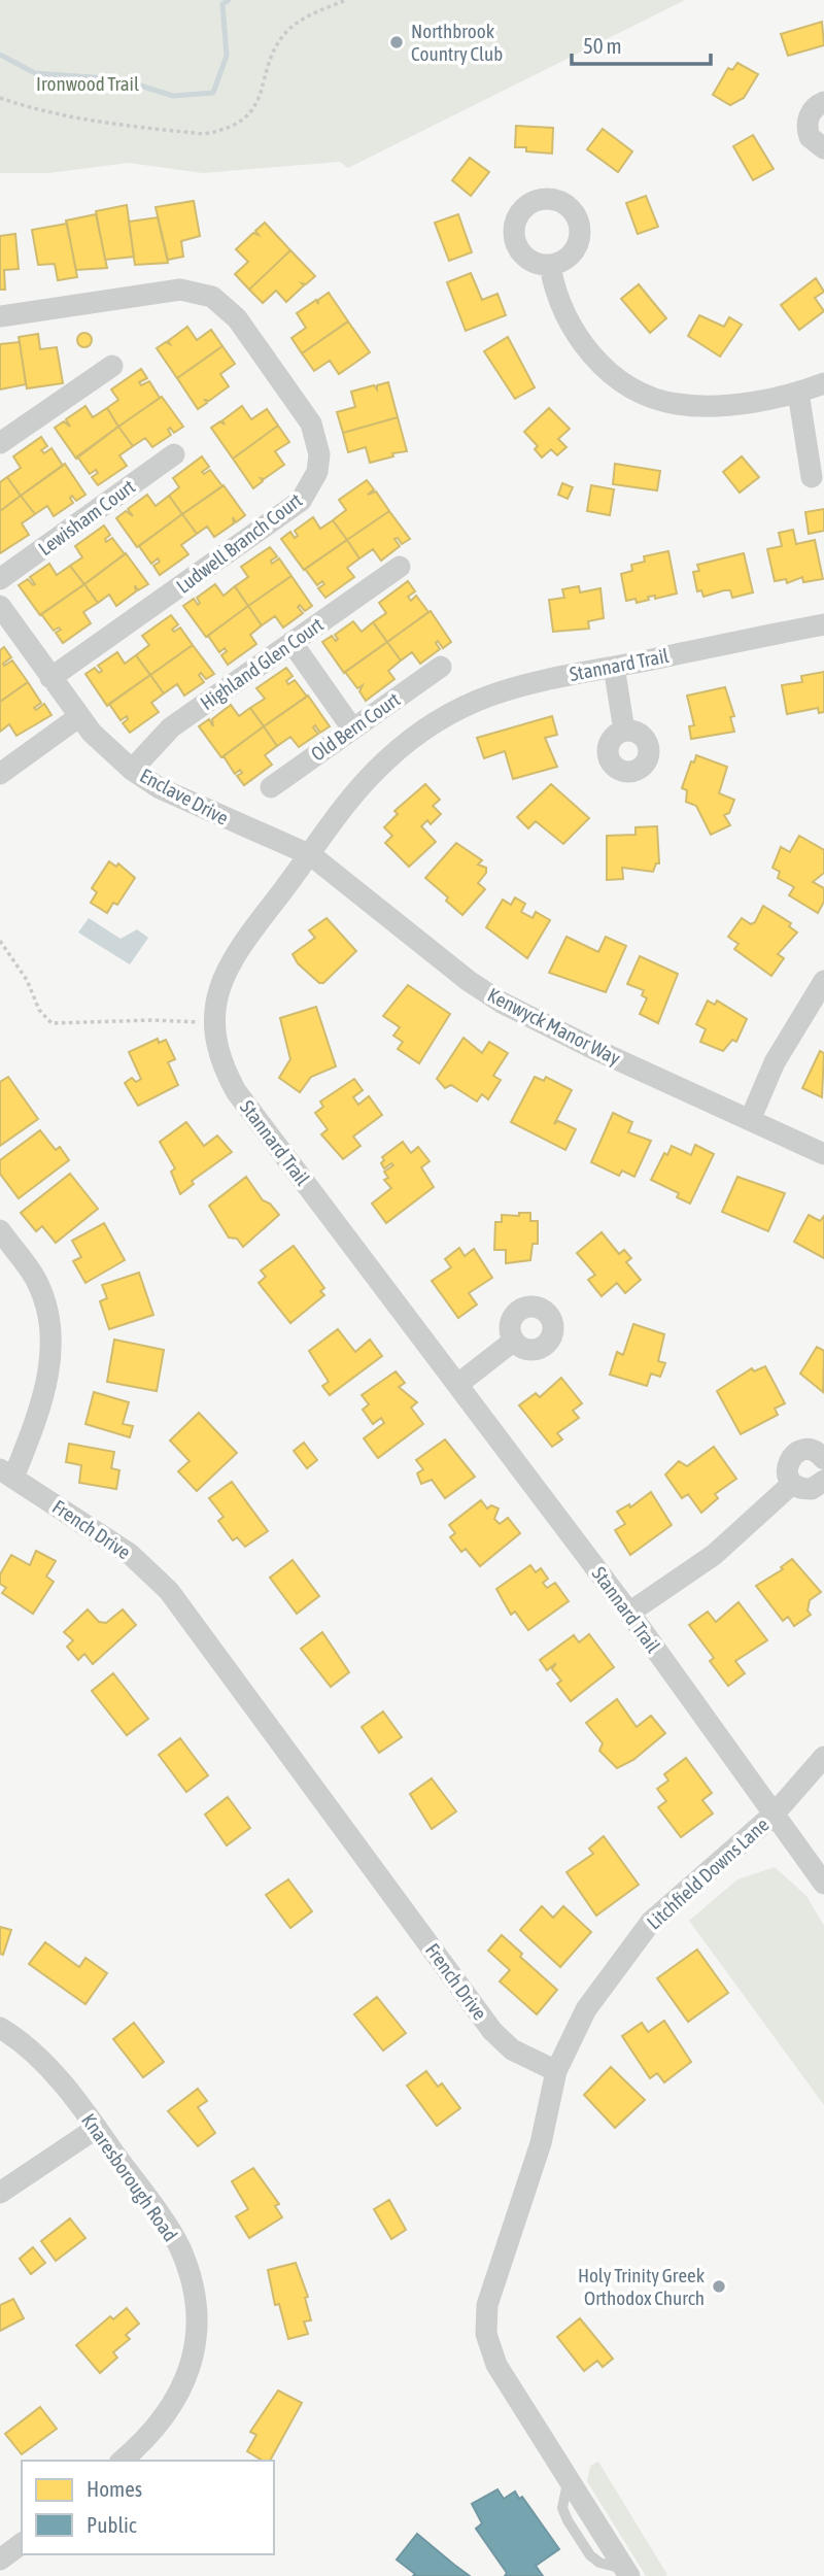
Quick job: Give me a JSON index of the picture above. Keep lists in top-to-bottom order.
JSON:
{
  "streets": {
    "street": [
      "Lewisham Court",
      "Ludwell Branch Court",
      "Highland Glen Court",
      "Stannard Trail",
      "Old Bern Court",
      "Enclave Drive",
      "Kenwyck Manor Way",
      "French Drive",
      "Litchfield Downs Lane",
      "Knaresborough Road"
    ]
  },
  "crossings": [
    ["Ludwell Branch Court", "Enclave Drive"],
    ["Highland Glen Court", "Enclave Drive"],
    ["Stannard Trail", "Enclave Drive"],
    ["Stannard Trail", "Kenwyck Manor Way"],
    ["Stannard Trail", "Litchfield Downs Lane"],
    ["Enclave Drive", "Kenwyck Manor Way"],
    ["French Drive", "Litchfield Downs Lane"]
  ],
  "parks": ["Ironwood Trail"],
  "places": ["Northbrook Country Club", "Holy Trinity Greek Orthodox Church"],
  "legend": ["Homes", "Public"],
  "scale_bar": "50 m"
}
